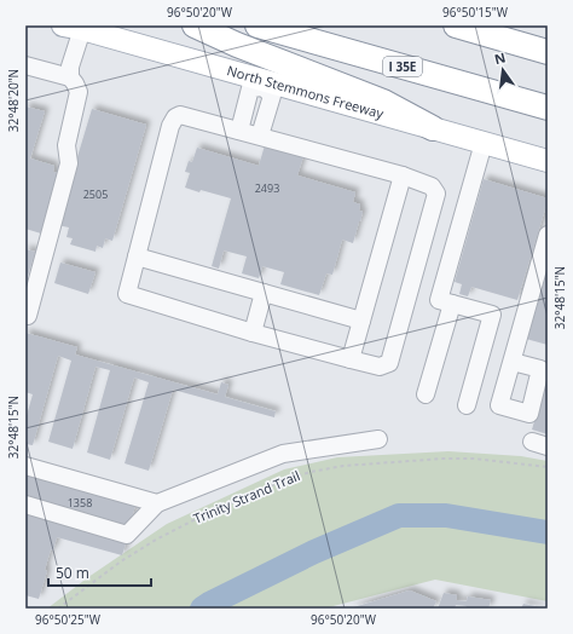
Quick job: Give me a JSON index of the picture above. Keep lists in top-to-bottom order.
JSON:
{
  "streets": {
    "highway": ["I 35E"],
    "main road": ["North Stemmons Freeway"],
    "path": ["Trinity Strand Trail"]
  },
  "house_numbers": ["2493", "2505", "1358"],
  "scale_bar": "50 m",
  "north": "top",
  "coordinates": [
    "96°50'20\"W",
    "96°50'15\"W",
    "32°48'20\"N",
    "32°48'15\"N",
    "96°50'25\"W"
  ]
}
